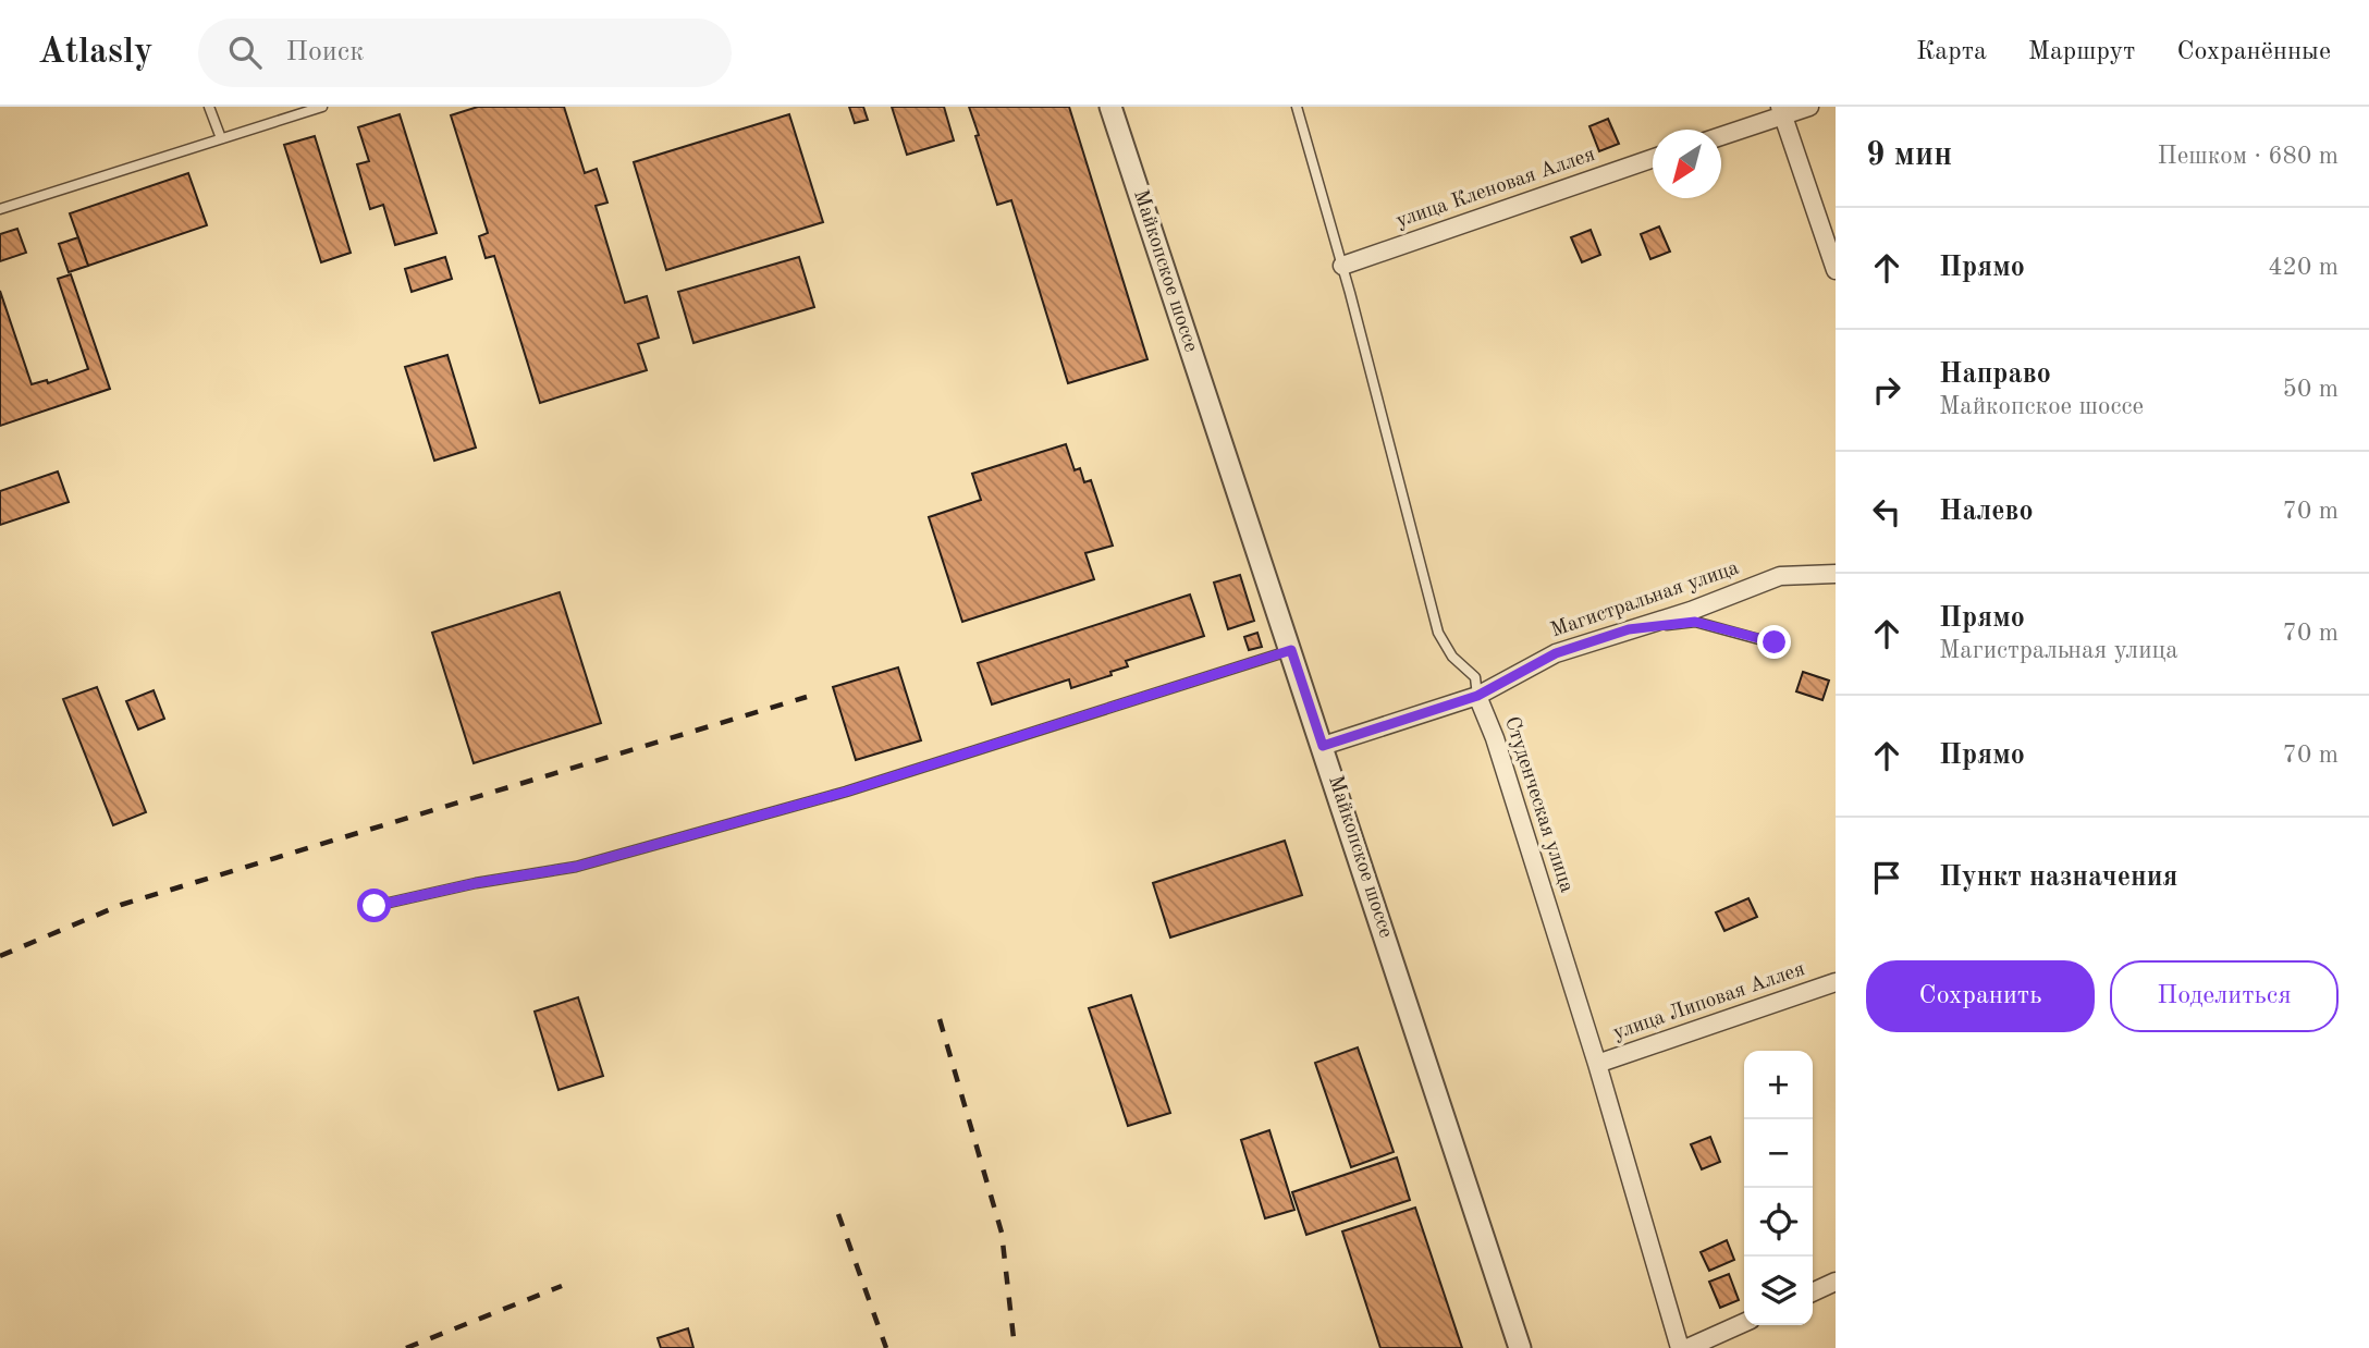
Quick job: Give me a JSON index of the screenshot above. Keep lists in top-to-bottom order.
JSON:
{
  "streets": {
    "street": [
      "улица Кленовая Аллея",
      "Майкопское шоссе",
      "Магистральная улица",
      "Студенческая улица",
      "улица Липовая Аллея"
    ]
  },
  "crossings": [
    ["улица Кленовая Аллея", "Студенческая улица"],
    ["Майкопское шоссе", "Магистральная улица"],
    ["Магистральная улица", "Студенческая улица"],
    ["Студенческая улица", "улица Липовая Аллея"]
  ],
  "north": "bottom left",
  "page": {
    "header": "Atlasly",
    "search": "Поиск",
    "nav": ["Карта", "Маршрут", "Сохранённые"],
    "heading": ["9 мин", "Пешком · 680 m"],
    "list": [
      ["Прямо", "420 m"],
      ["Направо", "Майкопское шоссе", "50 m"],
      ["Налево", "70 m"],
      ["Прямо", "Магистральная улица", "70 m"],
      ["Прямо", "70 m"],
      "Пункт назначения"
    ],
    "buttons": ["Сохранить", "Поделиться"],
    "map_buttons": ["+", "−"]
  }
}
